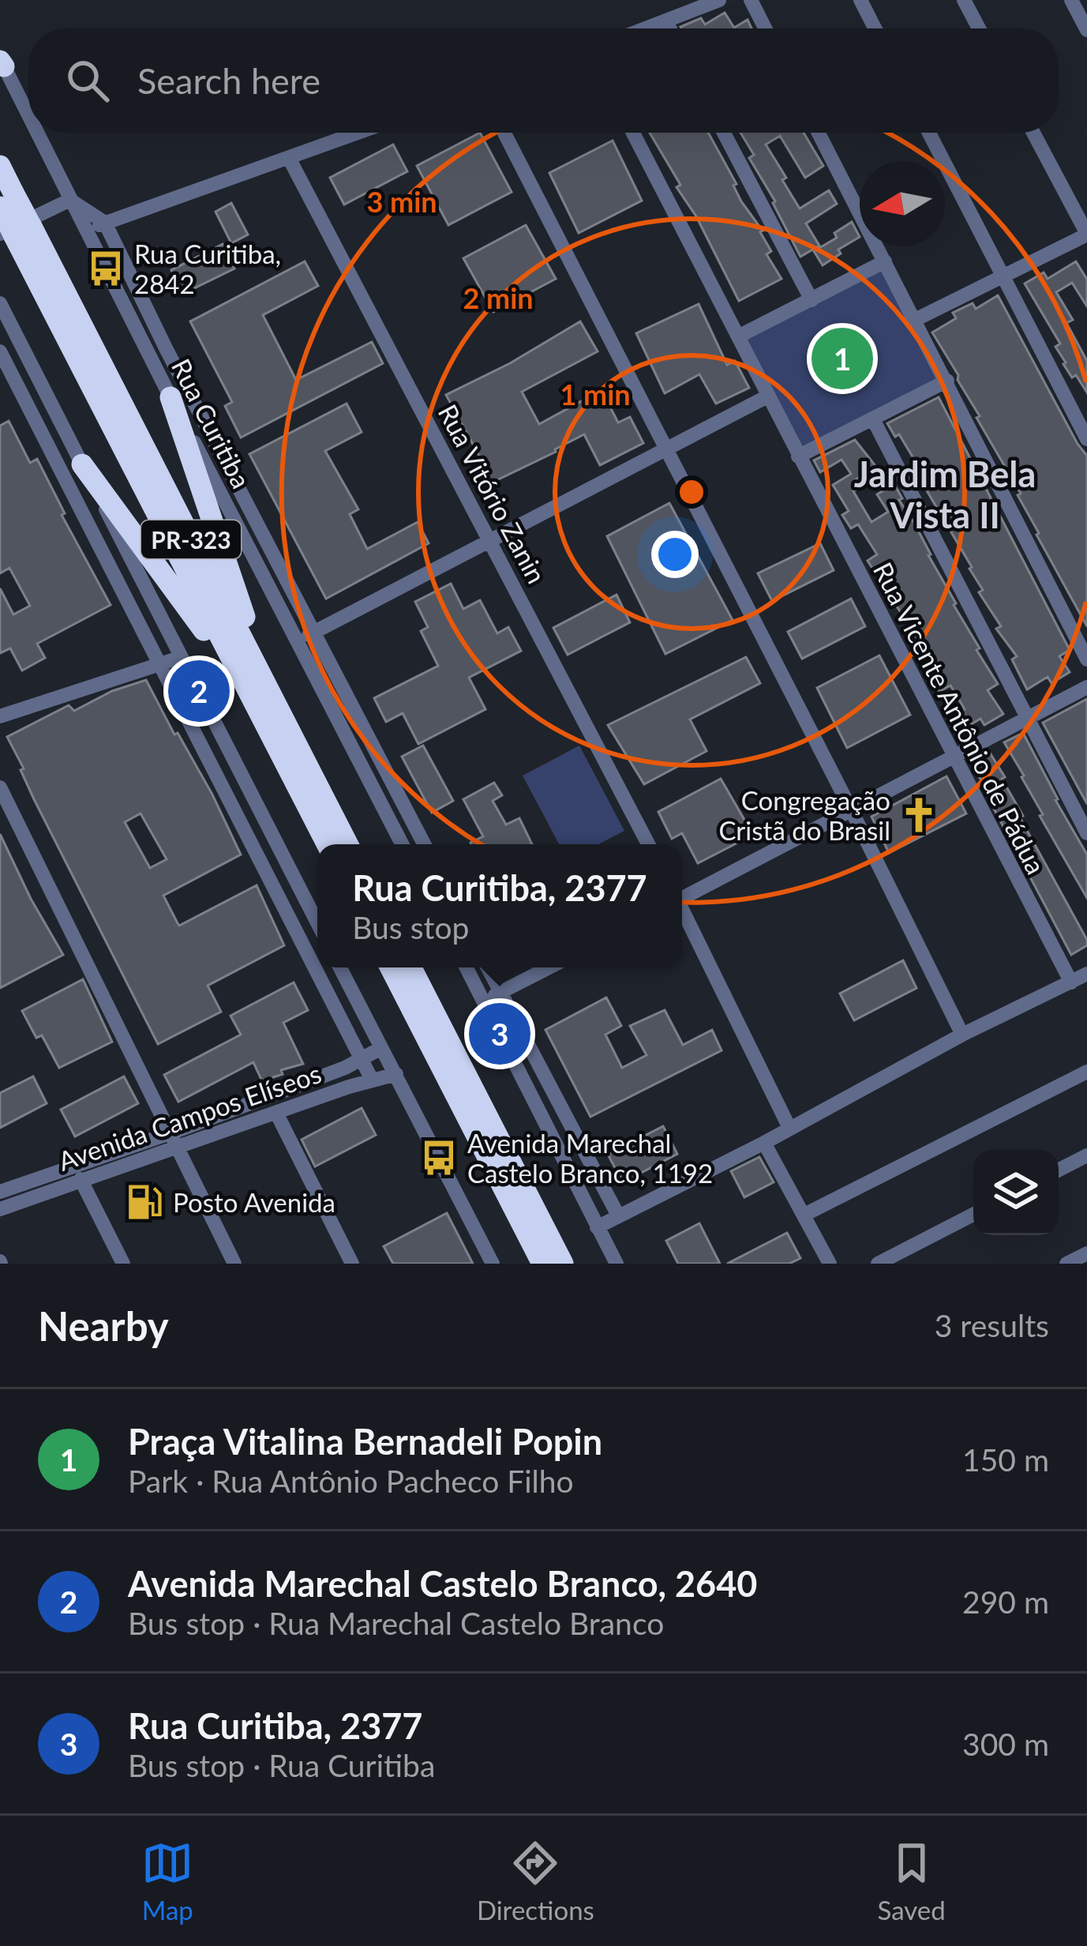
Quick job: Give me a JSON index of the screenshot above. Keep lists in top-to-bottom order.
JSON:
{
  "streets": {
    "highway": ["PR-323"],
    "street": [
      "Rua Curitiba",
      "Rua Vitório Zanin",
      "Rua Vicente Antônio de Pádua",
      "Avenida Campos Elíseos"
    ]
  },
  "districts": ["Jardim Bela Vista II"],
  "places": {
    "bus stop": ["Rua Curitiba, 2842", "Avenida Marechal Castelo Branco, 1192"],
    "church": ["Congregação Cristã do Brasil"],
    "fuel station": ["Posto Avenida"]
  },
  "north": "left",
  "page": {
    "search": "Search here",
    "pins": ["1", "2", "3"],
    "popup": ["Rua Curitiba, 2377", "Bus stop"],
    "heading": ["Nearby", "3 results"],
    "list": [
      {
        "mark": "1",
        "name": "Praça Vitalina Bernadeli Popin",
        "note": "Park · Rua Antônio Pacheco Filho",
        "value": "150 m"
      },
      {
        "mark": "2",
        "name": "Avenida Marechal Castelo Branco, 2640",
        "note": "Bus stop · Rua Marechal Castelo Branco",
        "value": "290 m"
      },
      {
        "mark": "3",
        "name": "Rua Curitiba, 2377",
        "note": "Bus stop · Rua Curitiba",
        "value": "300 m"
      }
    ],
    "nav": ["Map", "Directions", "Saved"]
  },
  "rings": ["3 min", "2 min", "1 min"]
}
